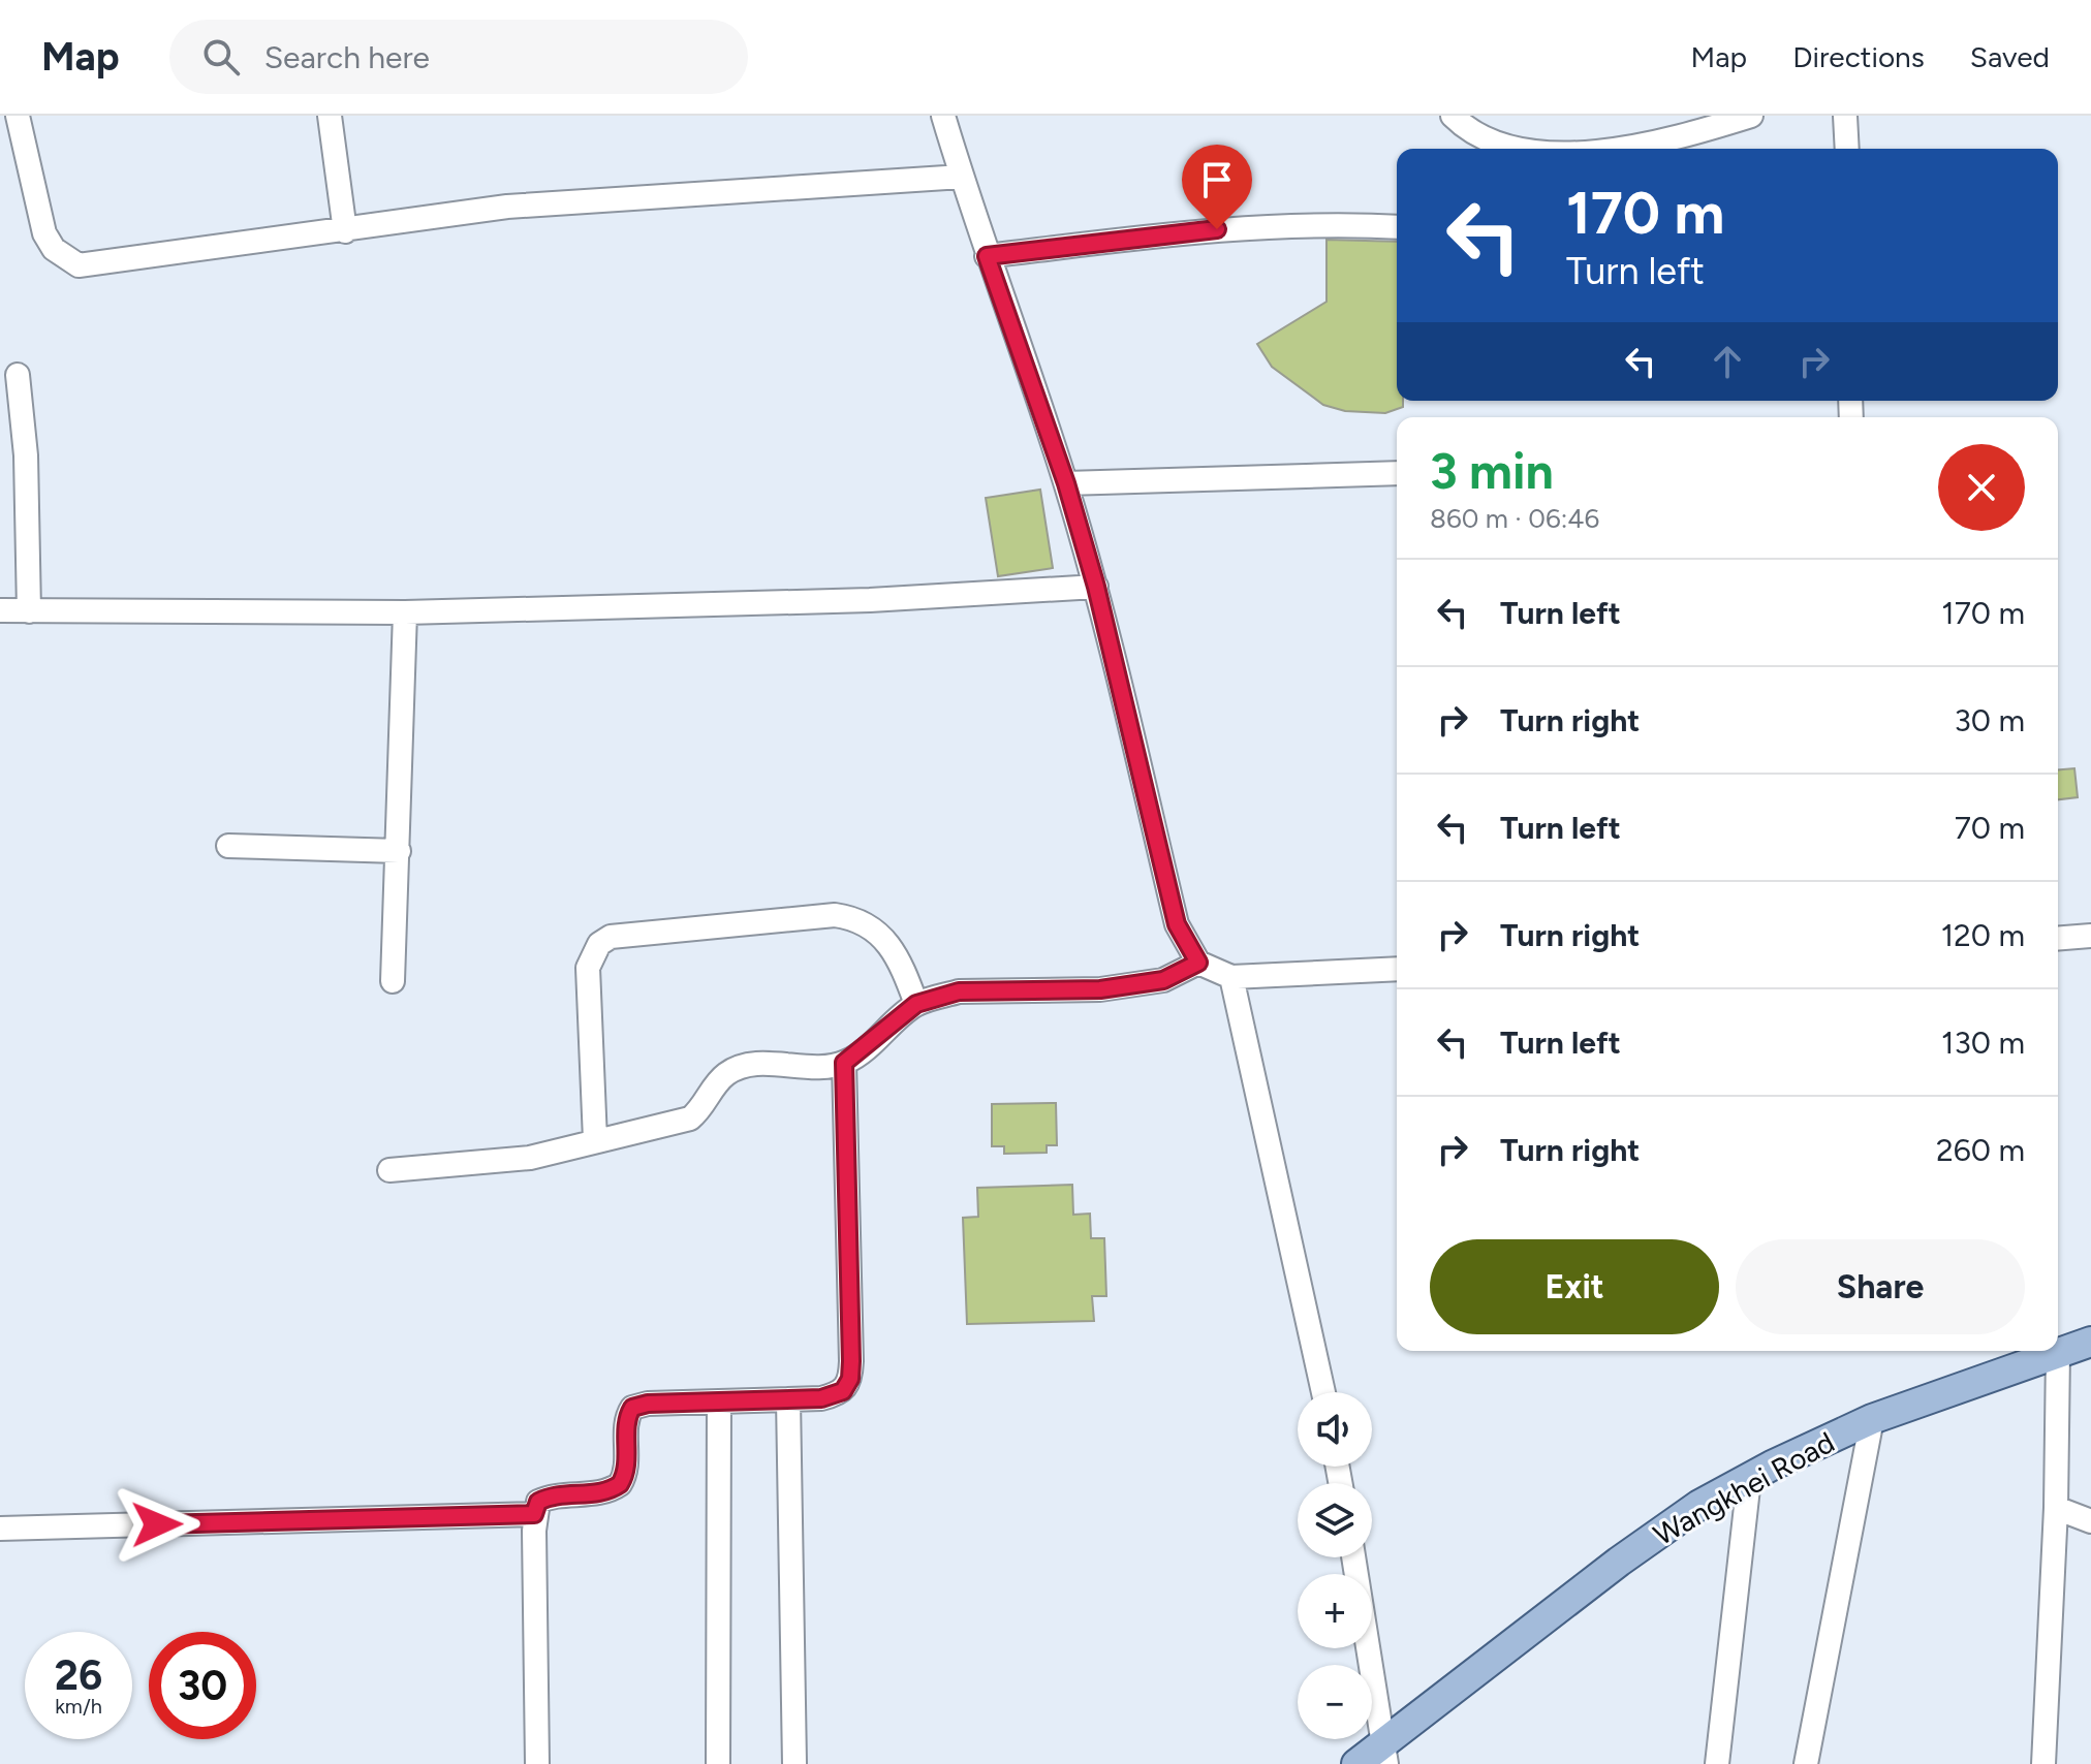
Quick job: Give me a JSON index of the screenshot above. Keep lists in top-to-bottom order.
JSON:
{
  "streets": {
    "main road": ["Wangkhei Road"]
  },
  "page": {
    "header": "Map",
    "search": "Search here",
    "nav": ["Map", "Directions", "Saved"],
    "turn": ["170 m", "Turn left"],
    "heading": ["3 min", "860 m · 06:46"],
    "list": [
      {
        "name": "Turn left",
        "value": "170 m"
      },
      {
        "name": "Turn right",
        "value": "30 m"
      },
      {
        "name": "Turn left",
        "value": "70 m"
      },
      {
        "name": "Turn right",
        "value": "120 m"
      },
      {
        "name": "Turn left",
        "value": "130 m"
      },
      {
        "name": "Turn right",
        "value": "260 m"
      }
    ],
    "buttons": ["Exit", "Share"],
    "map_buttons": ["+", "−"],
    "speed": "26 km/h",
    "limit": "30"
  }
}
